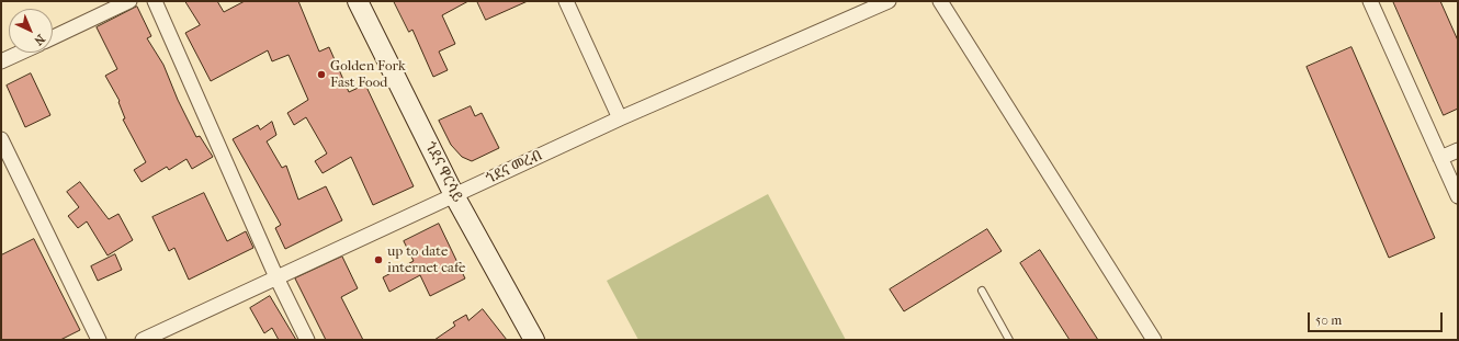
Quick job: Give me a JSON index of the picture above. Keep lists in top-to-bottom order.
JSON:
{
  "streets": {
    "main road": ["ጎደና ዋርሳይ"],
    "street": ["ጎደና መረብ"]
  },
  "crossings": [
    ["ጎደና መረብ", "ጎደና ዋርሳይ"]
  ],
  "places": ["Golden Fork Fast Food", "up to date internet cafe"],
  "scale_bar": "50 m",
  "north": "bottom right"
}
